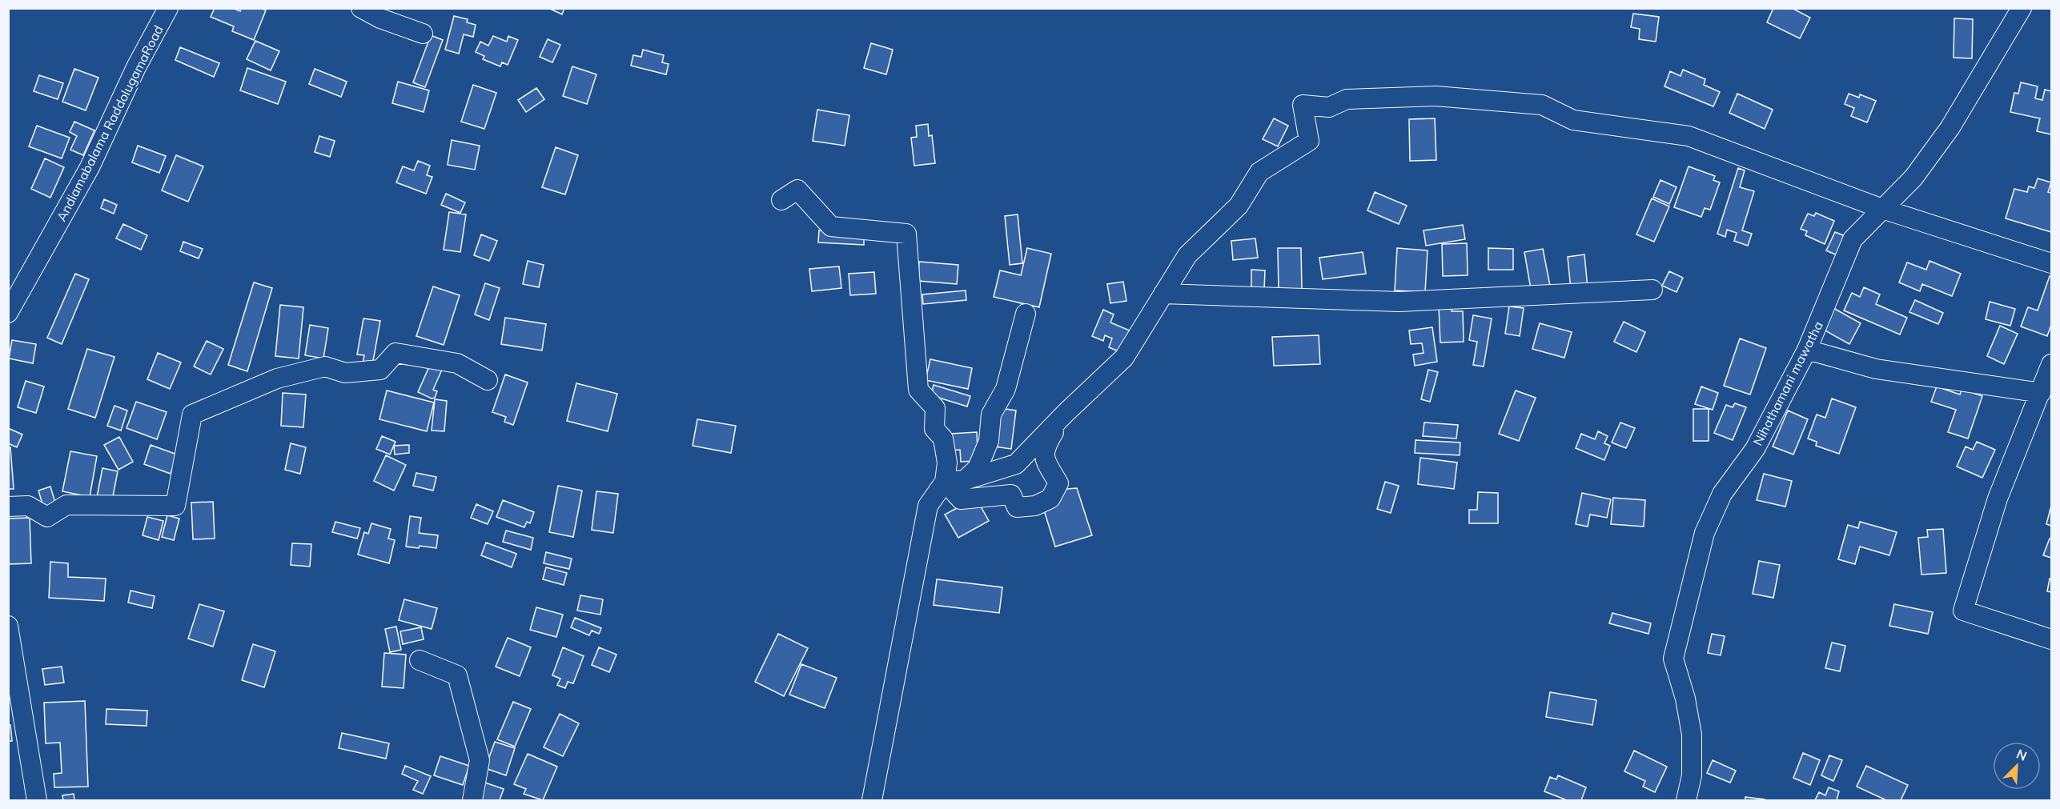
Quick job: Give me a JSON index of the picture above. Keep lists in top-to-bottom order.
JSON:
{
  "streets": {
    "street": ["Andiamabalama RaddolugamaRoad", "Nihathamani mawatha"]
  },
  "north": "top right"
}
